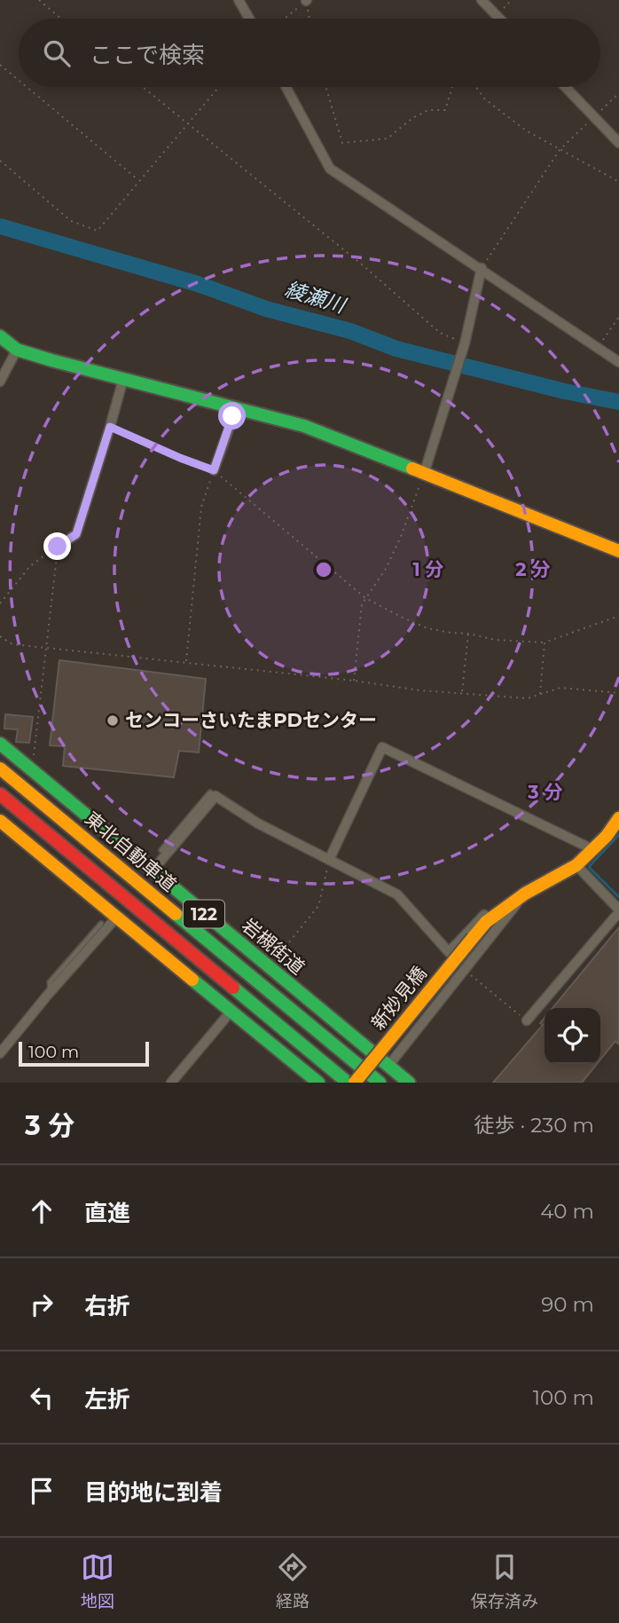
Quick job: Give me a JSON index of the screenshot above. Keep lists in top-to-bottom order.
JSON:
{
  "streets": {
    "main road": [
      "東北自動車道",
      "122",
      "岩槻街道",
      "新妙見橋"
    ]
  },
  "water": ["綾瀬川"],
  "places": ["センコーさいたまPDセンター"],
  "scale_bar": "100 m",
  "page": {
    "search": "ここで検索",
    "scale": "100 m",
    "heading": ["3 分", "徒歩 · 230 m"],
    "list": [
      ["直進", "40 m"],
      ["右折", "90 m"],
      ["左折", "100 m"],
      "目的地に到着"
    ],
    "nav": ["地図", "経路", "保存済み"]
  },
  "rings": ["1 分", "2 分", "3 分"]
}
